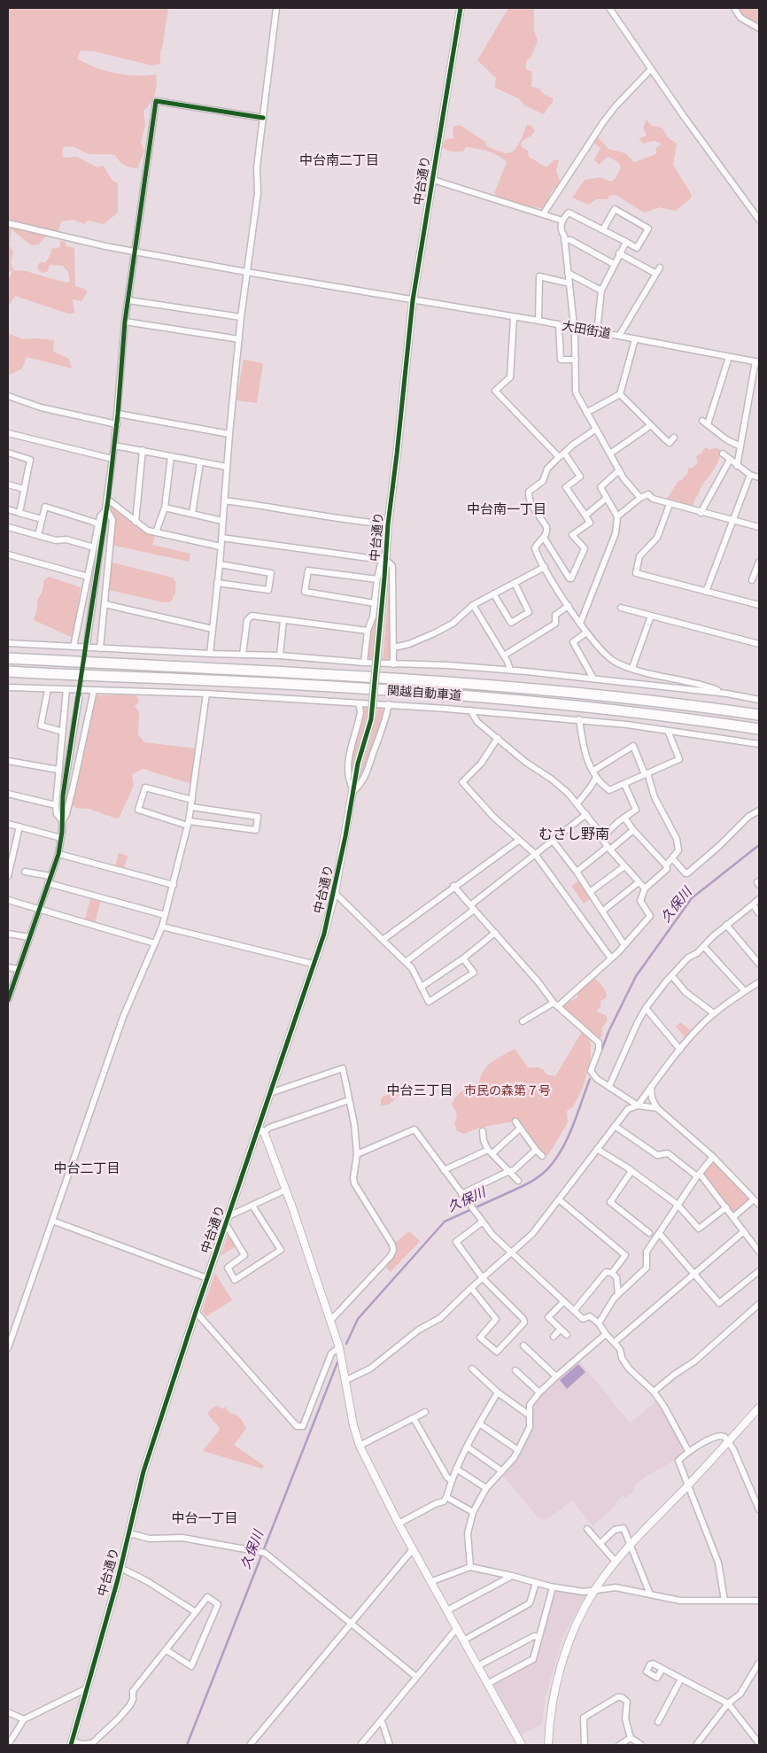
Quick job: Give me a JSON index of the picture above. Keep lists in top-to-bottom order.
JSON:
{
  "streets": {
    "highway": ["関越自動車道"],
    "street": ["中台通り", "大田街道"]
  },
  "crossings": [
    ["中台通り", "大田街道"]
  ],
  "districts": [
    "中台南二丁目",
    "中台南一丁目",
    "むさし野南",
    "中台三丁目",
    "中台二丁目",
    "中台一丁目"
  ],
  "water": ["久保川"],
  "parks": ["市民の森第７号"]
}
